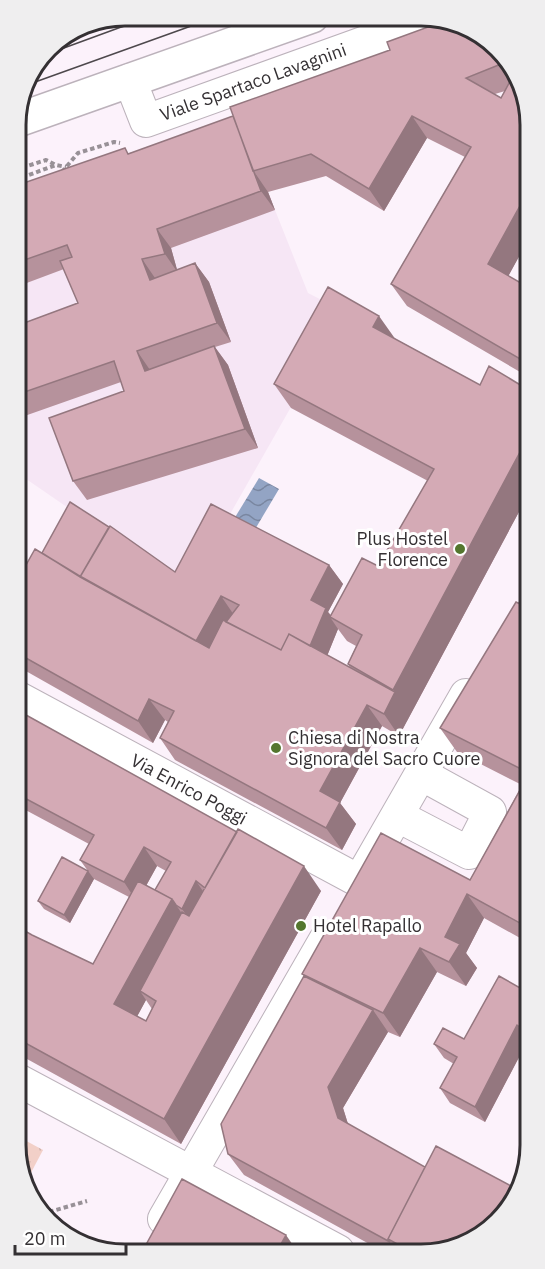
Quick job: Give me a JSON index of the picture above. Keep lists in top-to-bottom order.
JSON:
{
  "streets": {
    "street": ["Viale Spartaco Lavagnini", "Via Enrico Poggi"]
  },
  "places": ["Plus Hostel Florence", "Chiesa di Nostra Signora del Sacro Cuore", "Hotel Rapallo"],
  "scale_bar": "20 m"
}
